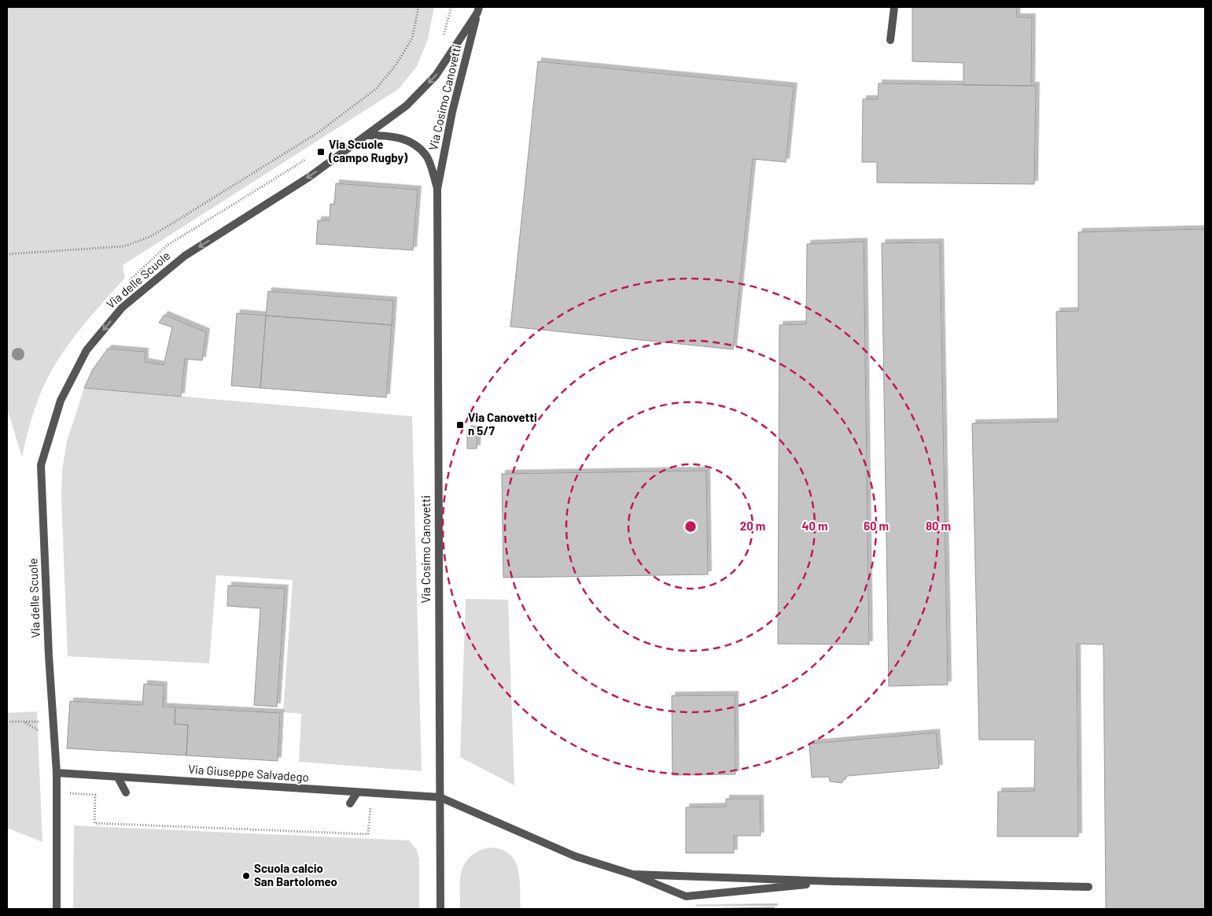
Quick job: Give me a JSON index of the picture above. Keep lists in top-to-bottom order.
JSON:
{
  "streets": {
    "street": ["Via Cosimo Canovetti", "Via delle Scuole", "Via Giuseppe Salvadego"]
  },
  "crossings": [
    ["Via Cosimo Canovetti", "Via delle Scuole"],
    ["Via Cosimo Canovetti", "Via Giuseppe Salvadego"],
    ["Via delle Scuole", "Via Giuseppe Salvadego"]
  ],
  "one_way": ["Via delle Scuole"],
  "places": {
    "transit": ["Via Scuole (campo Rugby)", "Via Canovetti n 5/7"],
    "other": ["Scuola calcio San Bartolomeo"]
  },
  "rings": [
    "20 m",
    "40 m",
    "60 m",
    "80 m"
  ]
}
